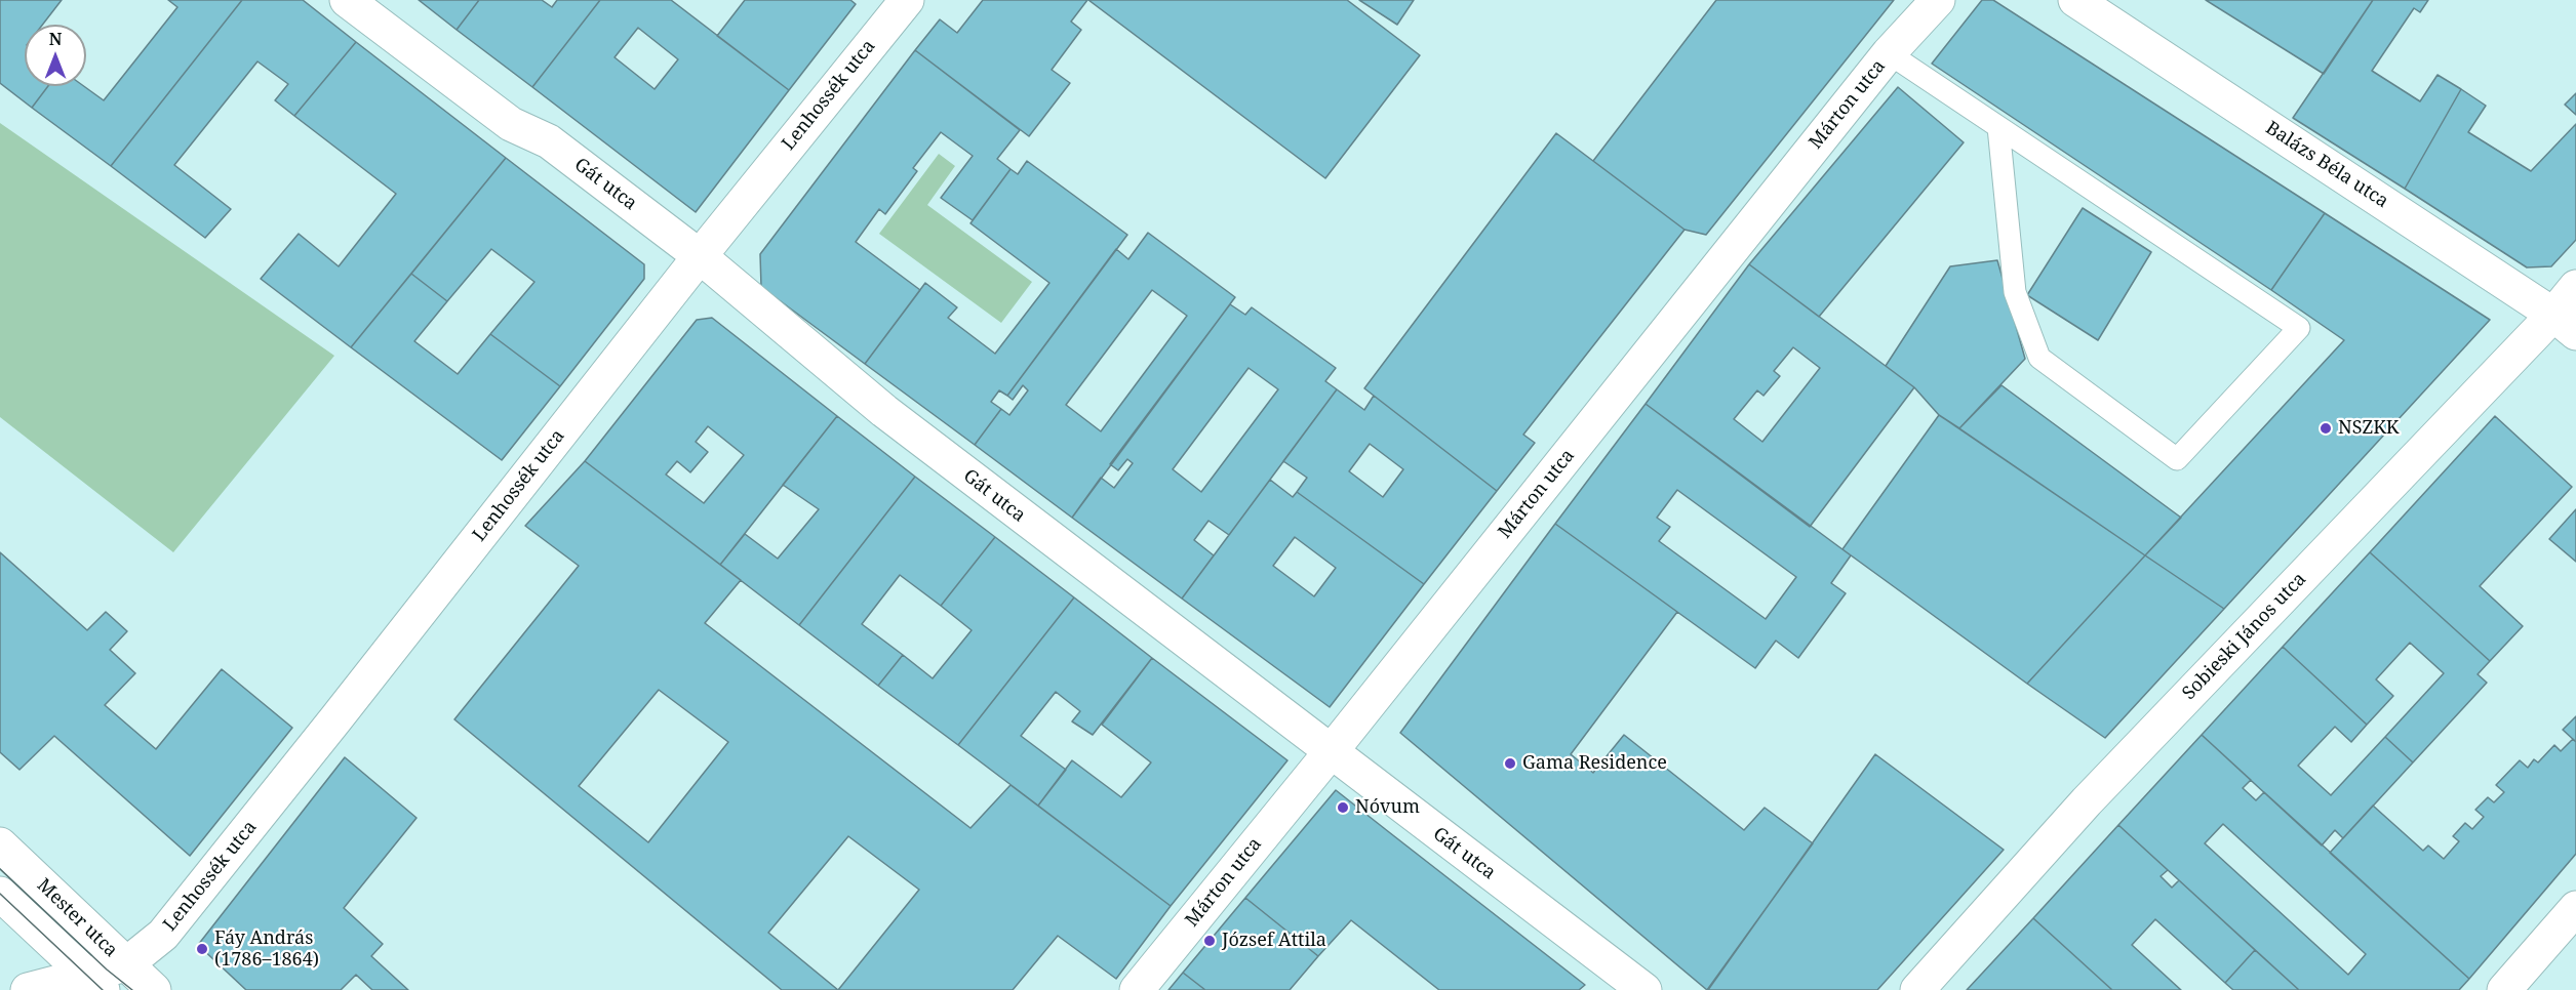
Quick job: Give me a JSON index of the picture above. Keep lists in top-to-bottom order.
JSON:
{
  "streets": {
    "street": [
      "Lenhossék utca",
      "Márton utca",
      "Balázs Béla utca",
      "Gát utca",
      "Sobieski János utca",
      "Mester utca"
    ]
  },
  "crossings": [
    ["Lenhossék utca", "Gát utca"],
    ["Lenhossék utca", "Mester utca"],
    ["Márton utca", "Gát utca"],
    ["Balázs Béla utca", "Sobieski János utca"]
  ],
  "places": [
    "NSZKK",
    "Gama Residence",
    "Nóvum",
    "József Attila",
    "Fáy András (1786–1864)"
  ],
  "north": "top"
}
